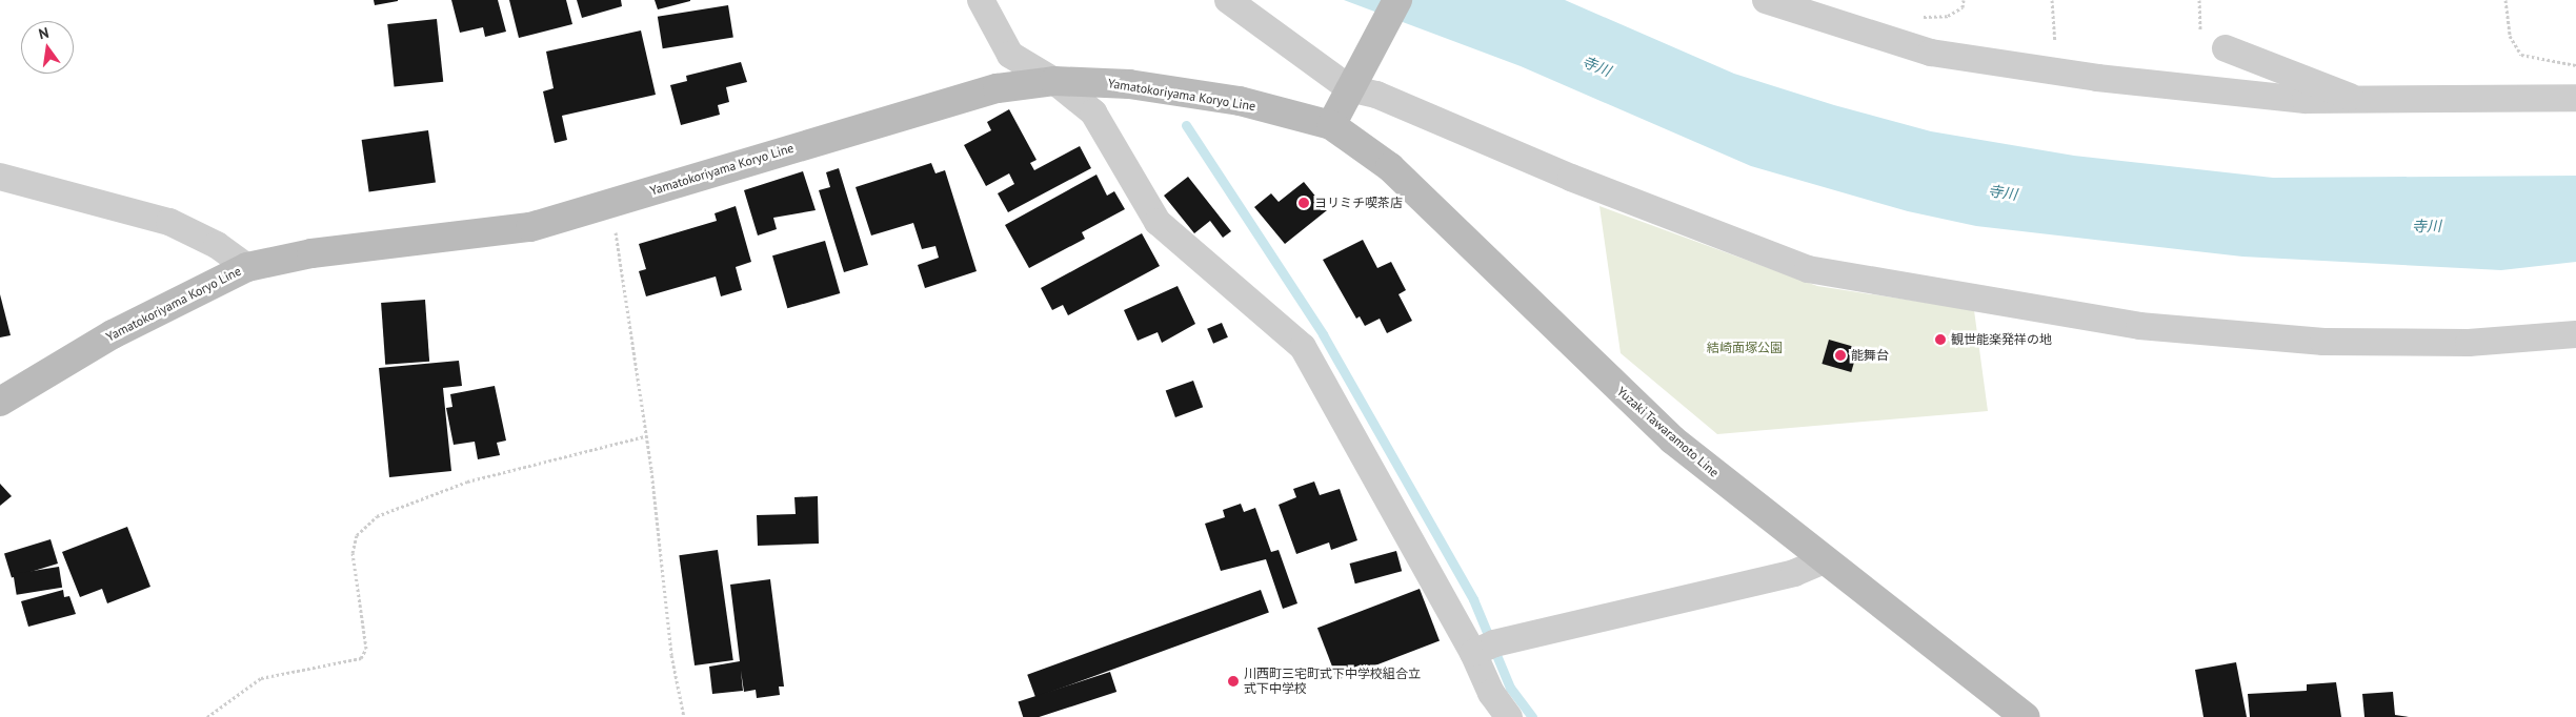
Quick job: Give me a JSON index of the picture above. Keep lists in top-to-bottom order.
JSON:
{
  "streets": {
    "main road": ["Yamatokoriyama Koryo Line", "Yuzaki Tawaramoto Line"]
  },
  "crossings": [
    ["Yamatokoriyama Koryo Line", "Yuzaki Tawaramoto Line"]
  ],
  "water": ["寺川"],
  "parks": ["結崎面塚公園"],
  "places": [
    "ヨリミチ喫茶店",
    "観世能楽発祥の地",
    "能舞台",
    "川西町三宅町式下中学校組合立 式下中学校"
  ],
  "north": "top"
}
